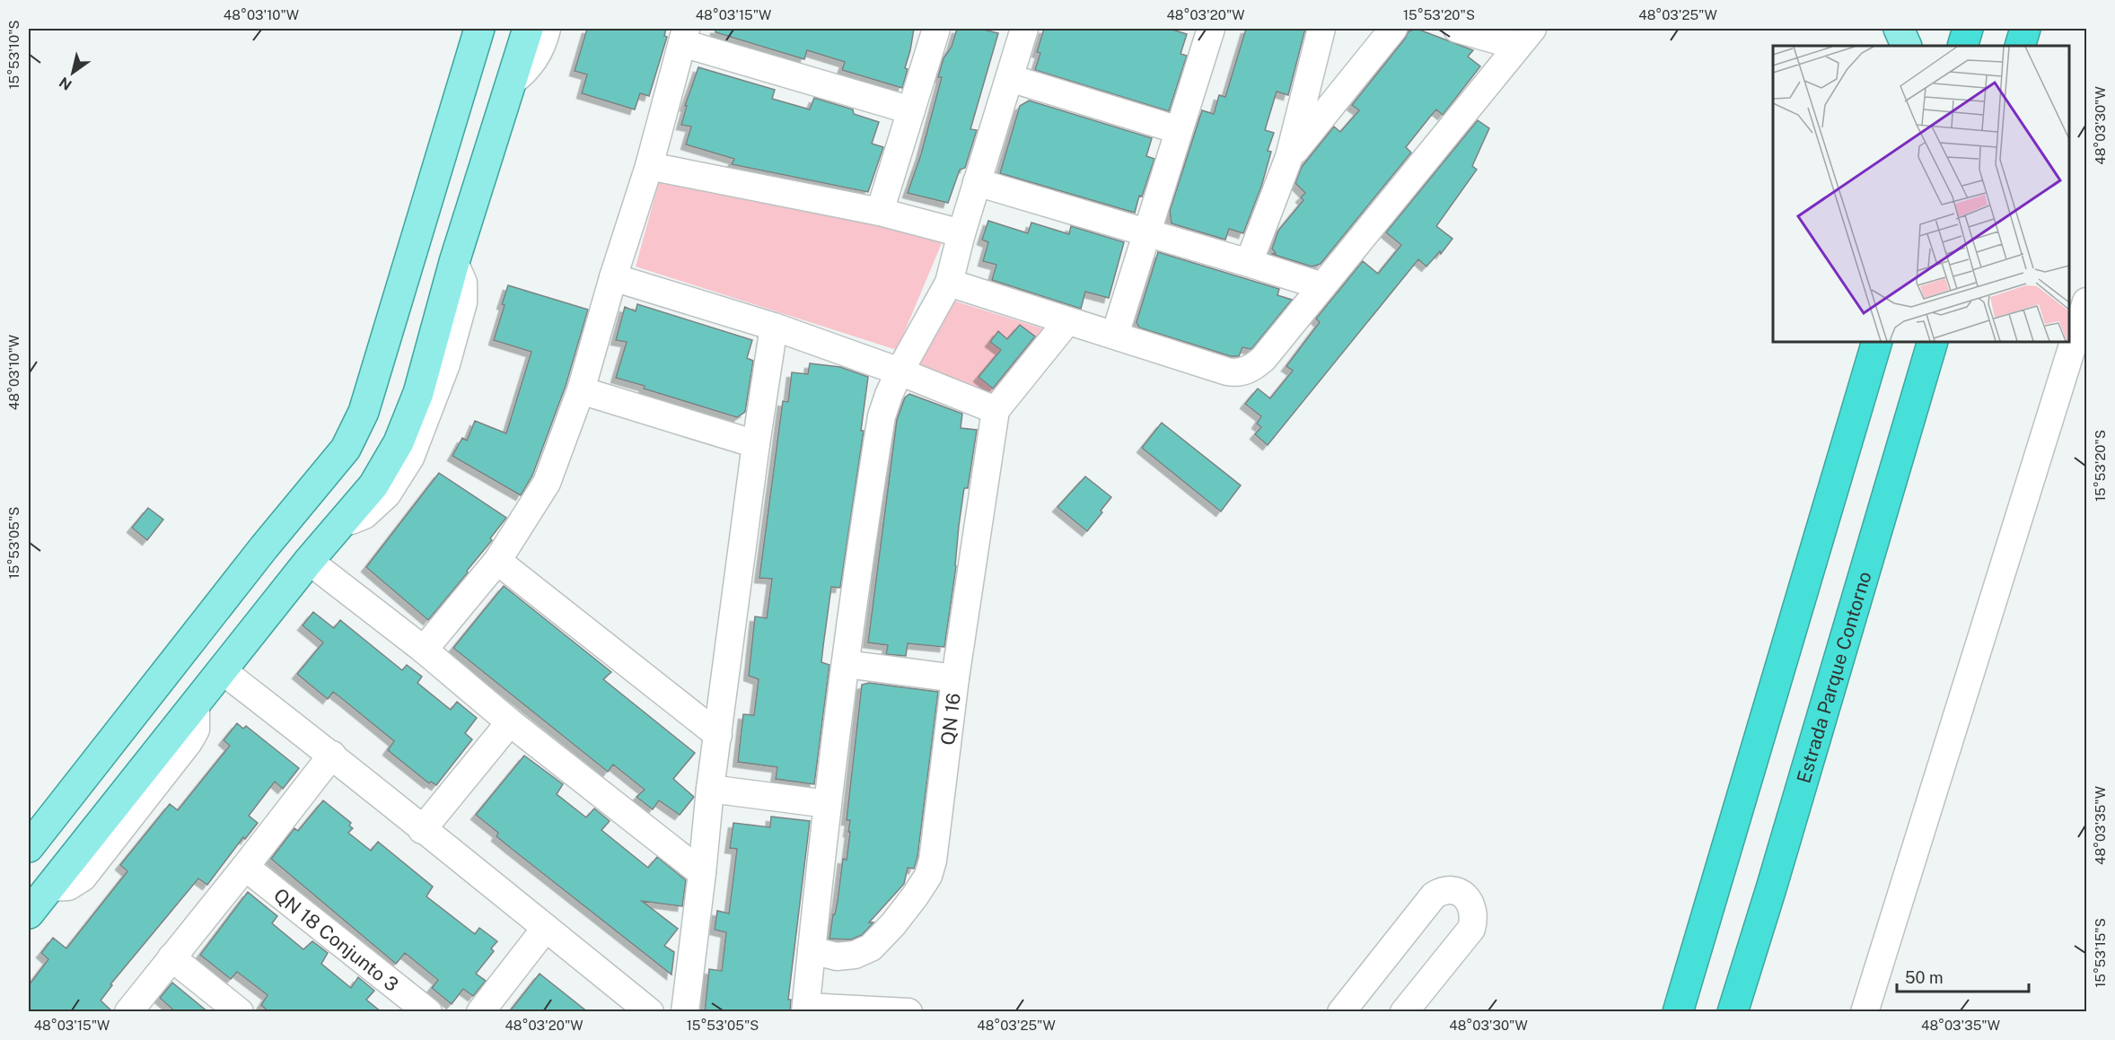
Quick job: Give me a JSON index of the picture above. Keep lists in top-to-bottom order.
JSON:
{
  "streets": {
    "highway": ["Estrada Parque Contorno"],
    "street": ["QN 16", "QN 18 Conjunto 3"]
  },
  "scale_bar": "50 m",
  "north": "bottom left",
  "coordinates": [
    "48°03'10\"W",
    "48°03'15\"W",
    "48°03'20\"W",
    "15°53'20\"S",
    "48°03'25\"W",
    "15°53'10\"S",
    "48°03'30\"W",
    "15°53'05\"S",
    "48°03'35\"W",
    "15°53'15\"S"
  ]
}
